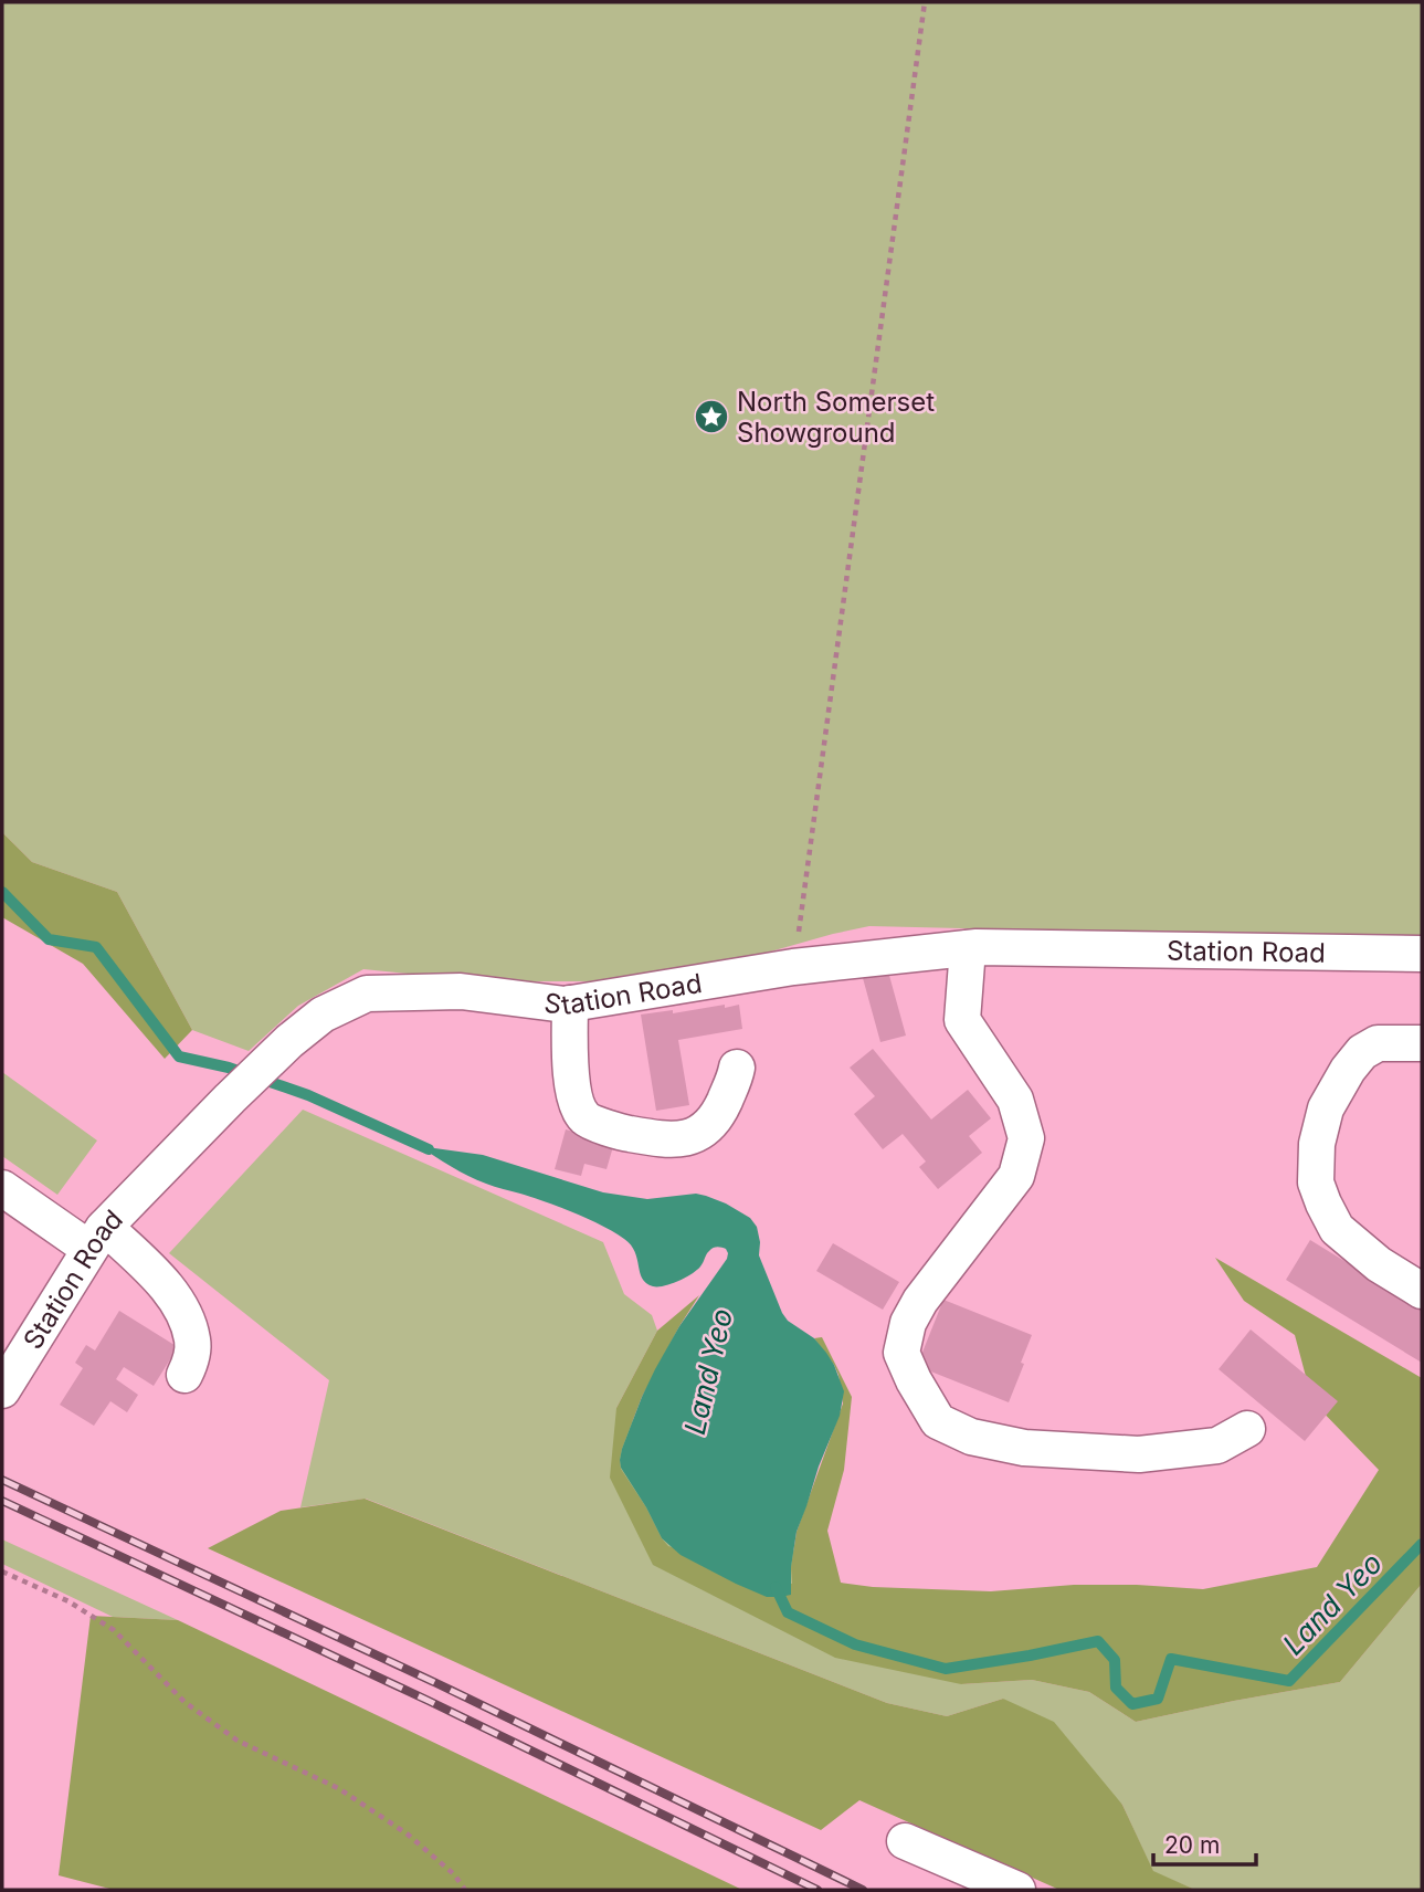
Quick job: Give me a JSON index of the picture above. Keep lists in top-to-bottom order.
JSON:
{
  "streets": {
    "street": ["Station Road"]
  },
  "water": ["Land Yeo"],
  "places": {
    "place": ["North Somerset Showground"]
  },
  "scale_bar": "20 m"
}
